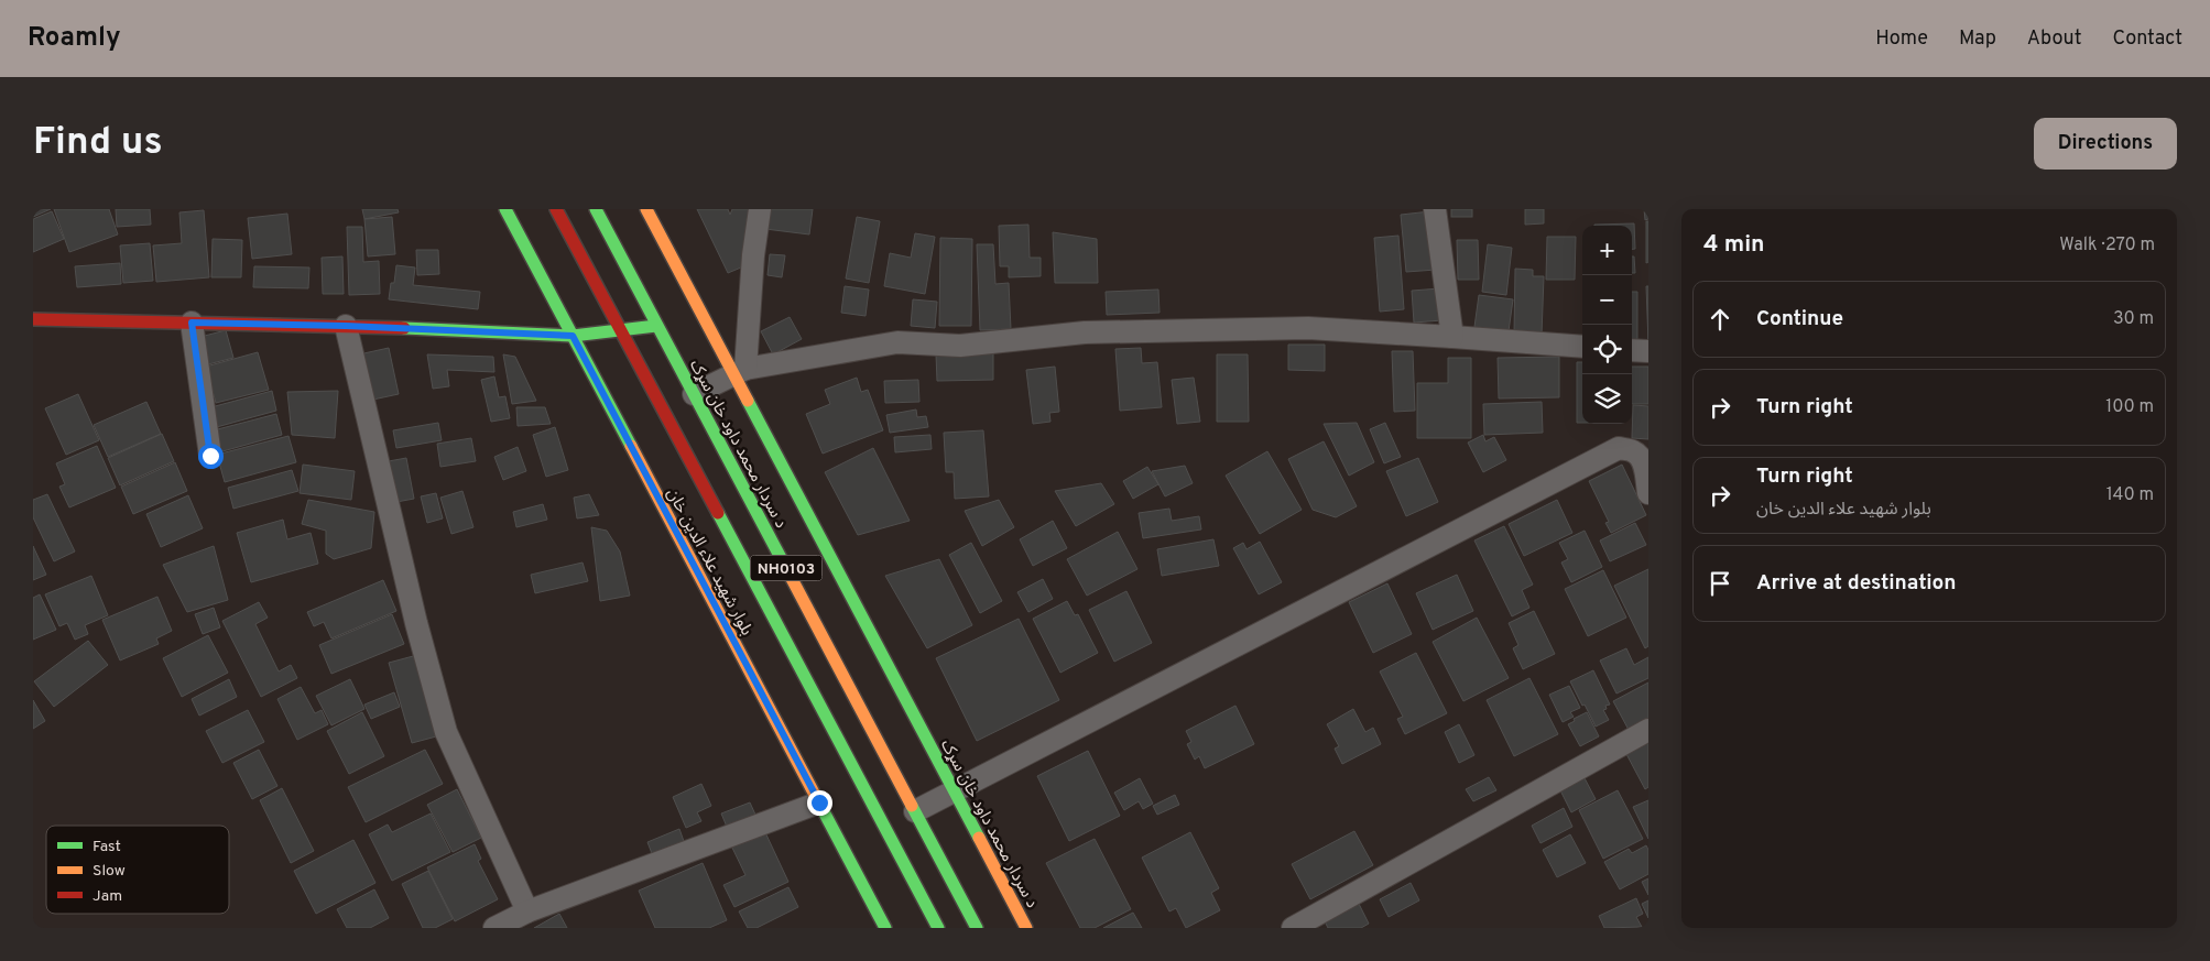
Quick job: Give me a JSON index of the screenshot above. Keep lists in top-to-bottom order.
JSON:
{
  "streets": {
    "main road": ["د سردار محمد داود خان سړک", "بلوار شهید علاء الدین خان", "NH0103"]
  },
  "legend": ["Fast", "Slow", "Jam"],
  "page": {
    "header": "Roamly",
    "nav": [
      "Home",
      "Map",
      "About",
      "Contact"
    ],
    "buttons": "Directions",
    "title": "Find us",
    "heading": ["4 min", "Walk · 270 m"],
    "map_buttons": ["+", "−"],
    "list": [
      ["Continue", "30 m"],
      ["Turn right", "100 m"],
      ["Turn right", "بلوار شهید علاء الدین خان", "140 m"],
      "Arrive at destination"
    ]
  }
}
